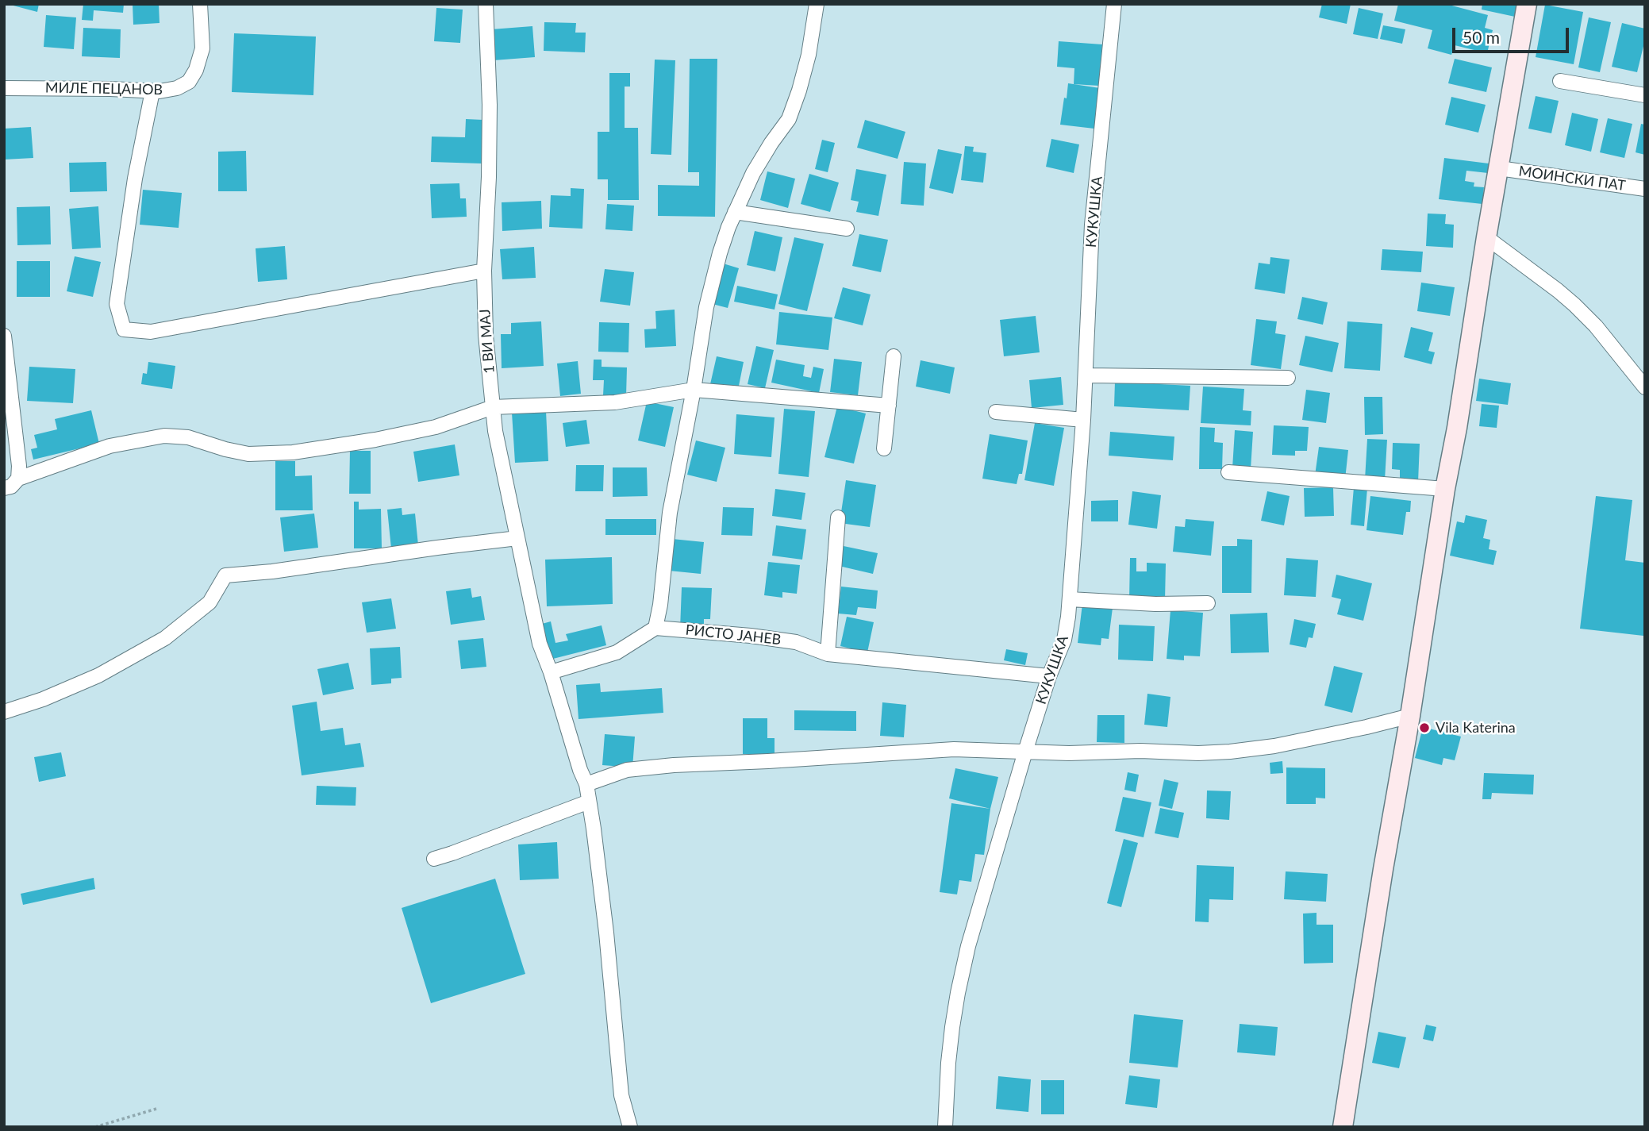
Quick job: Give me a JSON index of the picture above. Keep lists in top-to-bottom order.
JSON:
{
  "streets": {
    "street": [
      "МИЛЕ ПЕЦАНОВ",
      "МОИНСКИ ПАТ",
      "КУКУШКА",
      "1 ВИ МАЈ",
      "РИСТО ЈАНЕВ"
    ]
  },
  "crossings": [
    ["КУКУШКА", "РИСТО ЈАНЕВ"]
  ],
  "places": ["Vila Katerina"],
  "scale_bar": "50 m"
}
